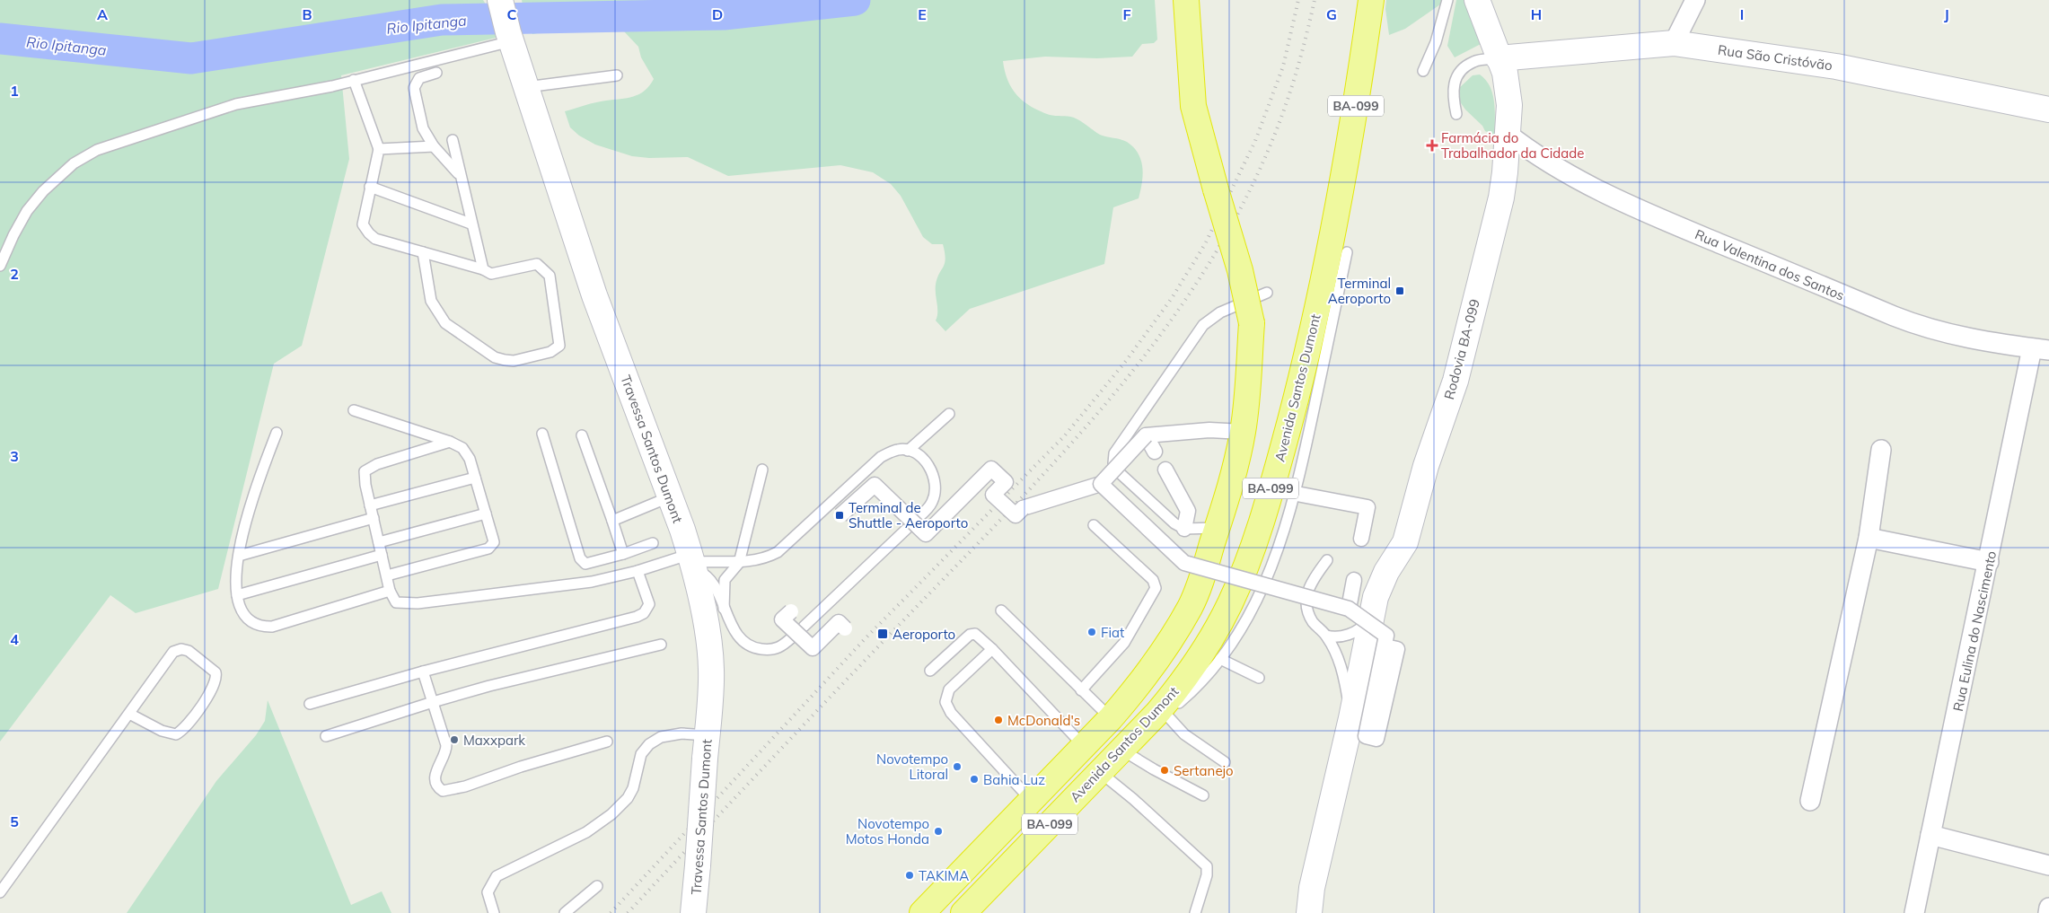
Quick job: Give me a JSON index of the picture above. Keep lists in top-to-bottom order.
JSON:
{
  "streets": {
    "highway": ["BA-099", "Avenida Santos Dumont"],
    "main road": ["Rua São Cristóvão", "Rodovia BA-099", "Travessa Santos Dumont"],
    "street": ["Rua Valentina dos Santos", "Rua Eulina do Nascimento"]
  },
  "crossings": [
    ["Rua São Cristóvão", "Rodovia BA-099"],
    ["Rua Valentina dos Santos", "Rodovia BA-099"],
    ["Rua Valentina dos Santos", "Rua Eulina do Nascimento"]
  ],
  "water": ["Rio Ipitanga"],
  "places": {
    "health": ["Farmácia do Trabalhador da Cidade"],
    "transit": ["Terminal Aeroporto", "Terminal de Shuttle - Aeroporto", "Aeroporto"],
    "other": [
      "Fiat",
      "McDonald's",
      "Maxxpark",
      "Novotempo Litoral",
      "Sertanejo",
      "Bahia Luz",
      "Novotempo Motos Honda",
      "TAKIMA"
    ]
  },
  "grid": {
    "columns": [
      "A",
      "B",
      "C",
      "D",
      "E",
      "F",
      "G",
      "H",
      "I",
      "J"
    ],
    "rows": [
      "1",
      "2",
      "3",
      "4",
      "5"
    ]
  }
}
